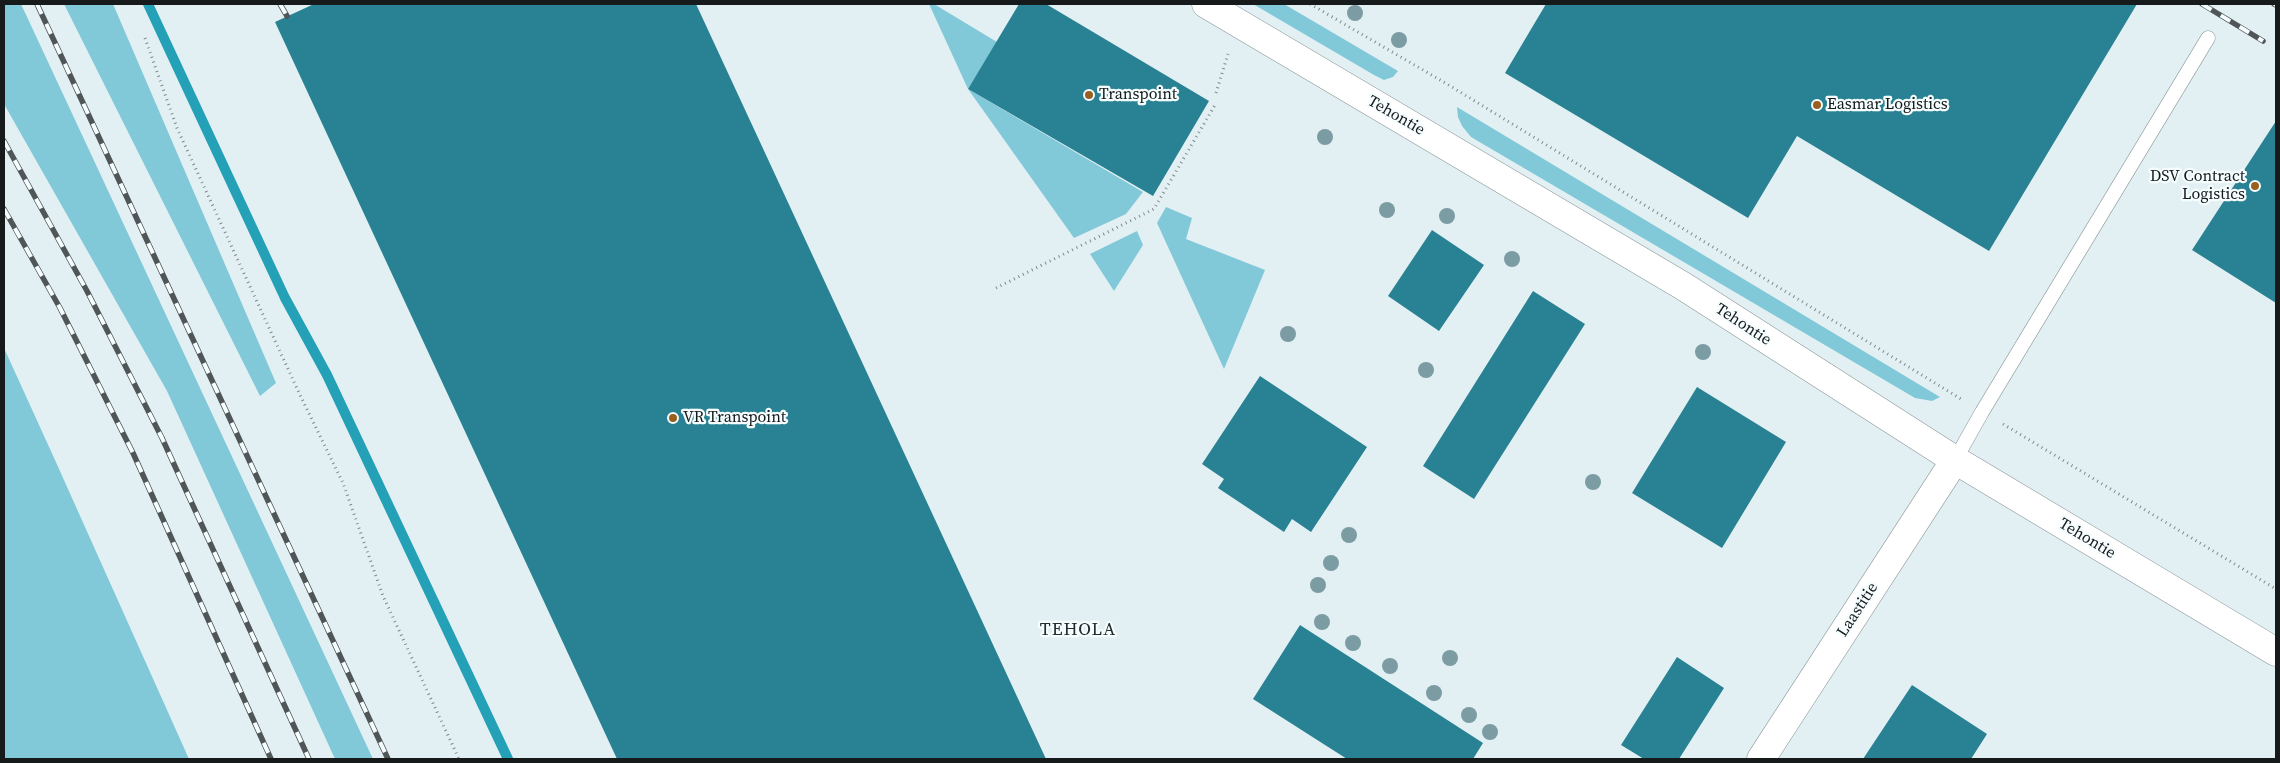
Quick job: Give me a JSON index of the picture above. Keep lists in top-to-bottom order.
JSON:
{
  "streets": {
    "street": ["Tehontie", "Laastitie"]
  },
  "crossings": [
    ["Tehontie", "Laastitie"]
  ],
  "districts": ["TEHOLA"],
  "places": [
    "Transpoint",
    "Easmar Logistics",
    "DSV Contract Logistics",
    "VR Transpoint"
  ]
}
